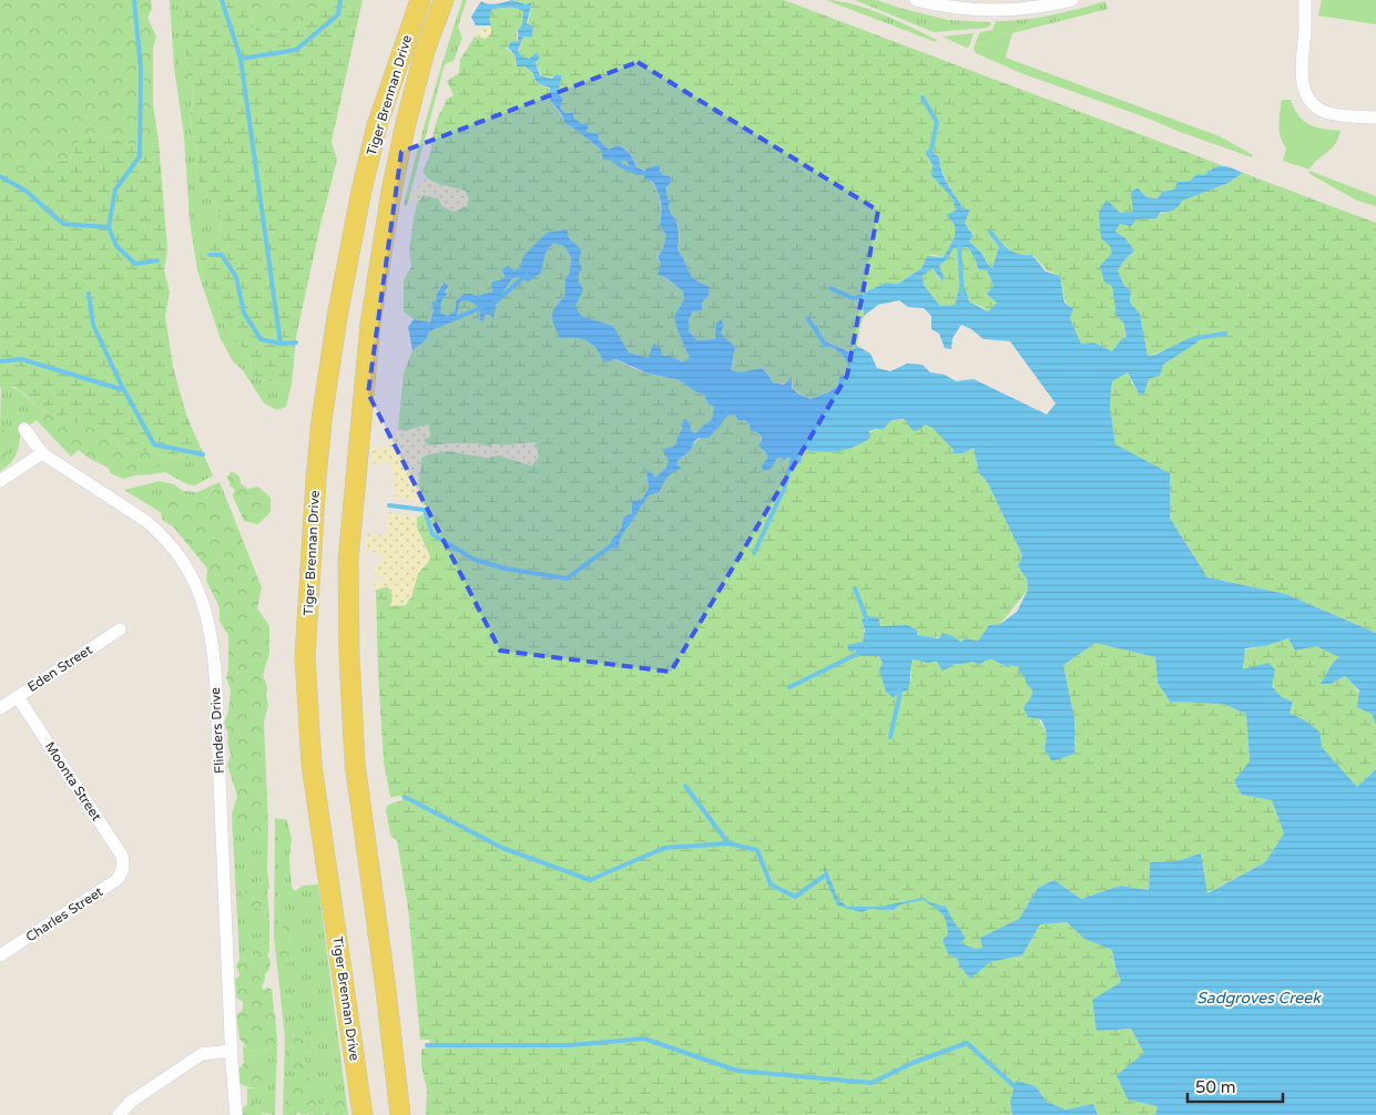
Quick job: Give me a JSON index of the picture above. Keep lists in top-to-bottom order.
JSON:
{
  "streets": {
    "main road": ["Tiger Brennan Drive"],
    "street": [
      "Eden Street",
      "Flinders Drive",
      "Moonta Street",
      "Charles Street"
    ]
  },
  "crossings": [
    ["Eden Street", "Moonta Street"],
    ["Moonta Street", "Charles Street"]
  ],
  "water": ["Sadgroves Creek"],
  "scale_bar": "50 m"
}
